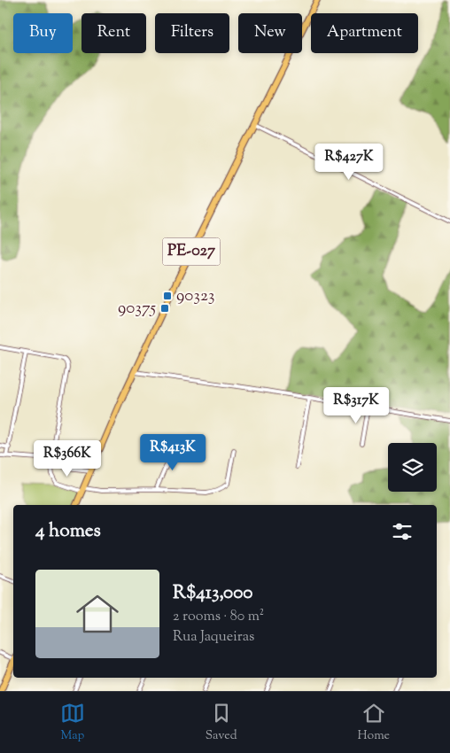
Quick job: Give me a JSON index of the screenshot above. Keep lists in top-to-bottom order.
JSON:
{
  "streets": {
    "main road": ["PE-027"]
  },
  "places": {
    "transit": ["90323", "90375"]
  },
  "page": {
    "chip": [
      "Buy",
      "Rent",
      "Filters",
      "New",
      "Apartment"
    ],
    "price": [
      "R$427K",
      "R$317K",
      "R$413K",
      "R$366K"
    ],
    "heading": "4 homes",
    "list": [
      {
        "name": "R$413,000",
        "note": "2 rooms · 80 m² · Rua Jaqueiras"
      }
    ],
    "tabs": ["Map", "Saved", "Home"]
  }
}
